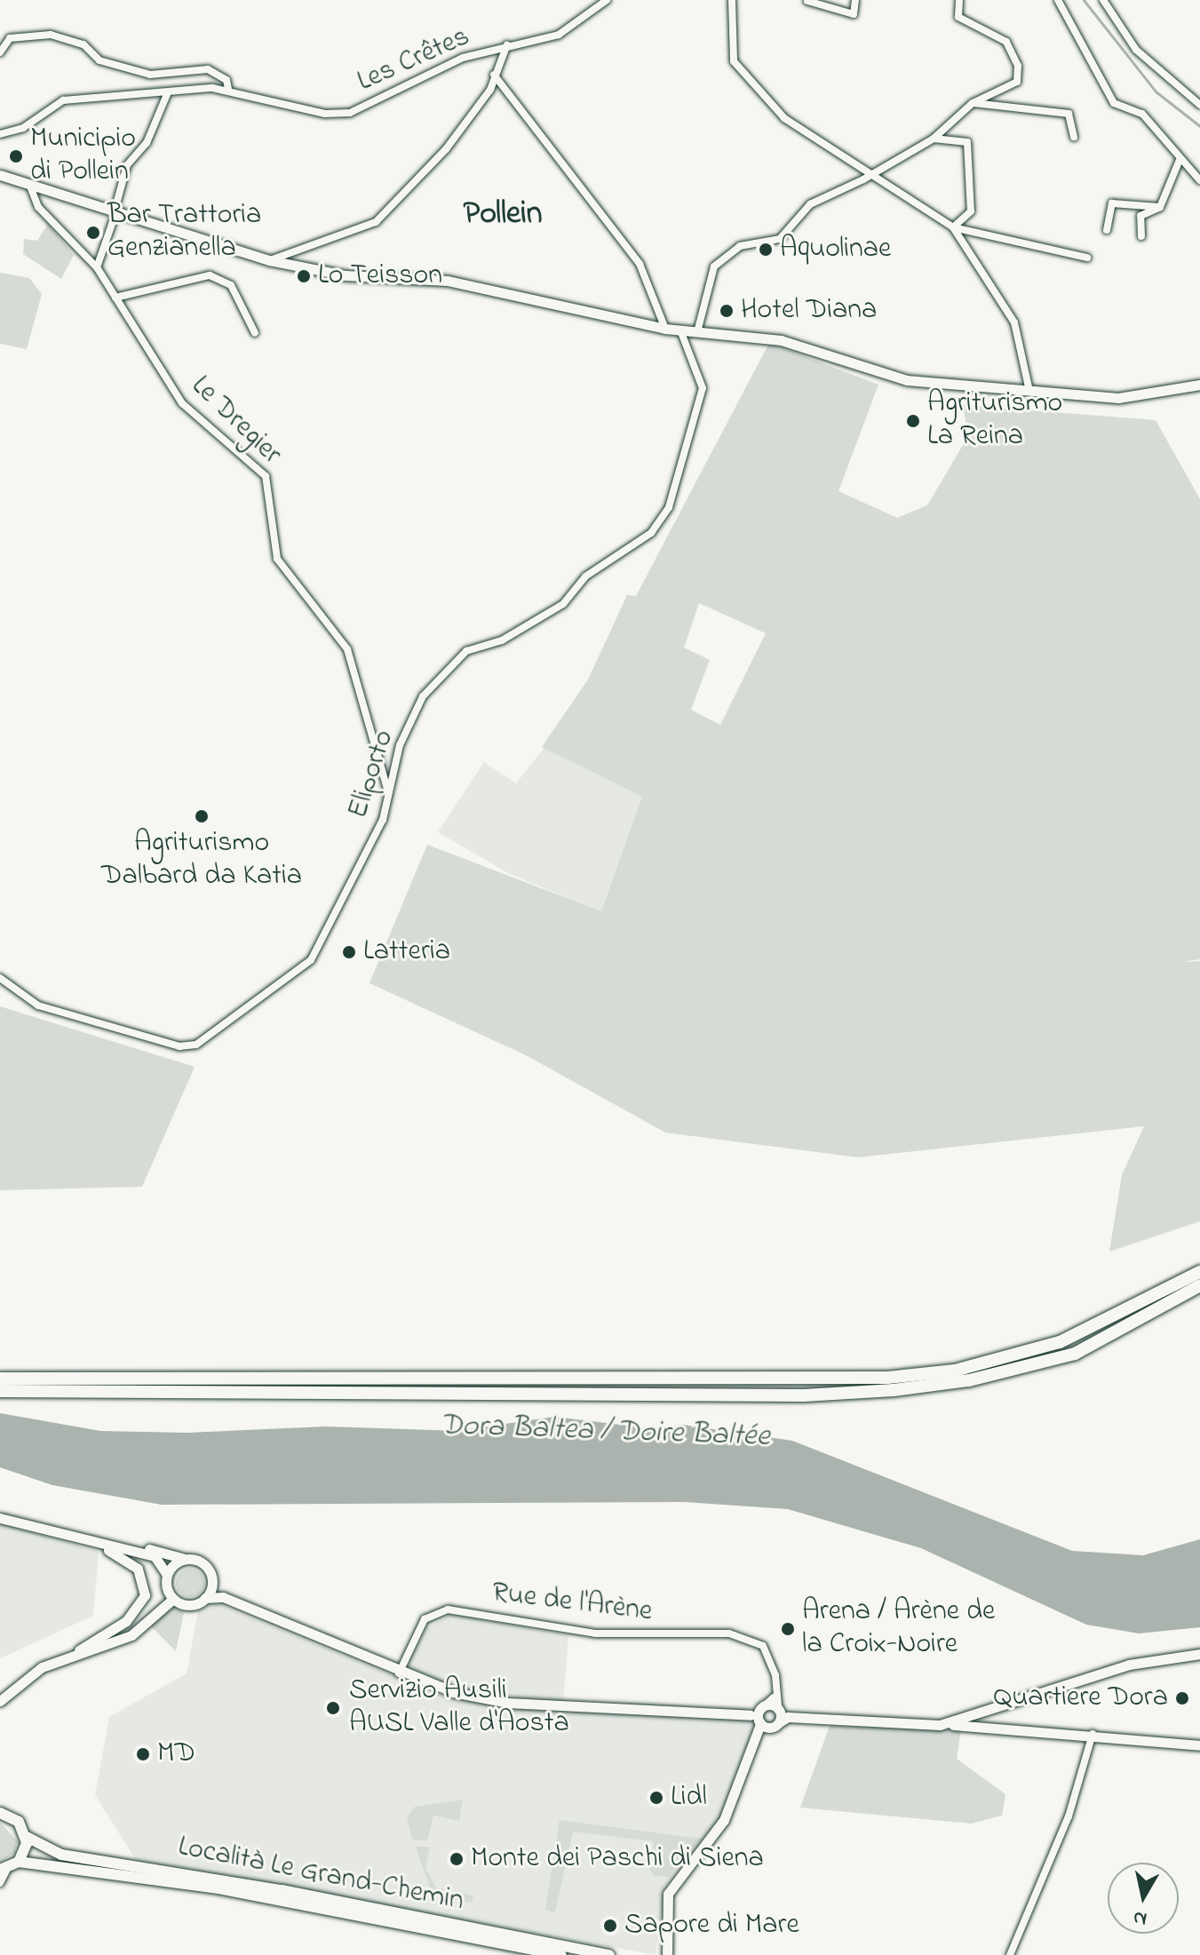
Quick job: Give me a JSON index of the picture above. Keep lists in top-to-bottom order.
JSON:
{
  "streets": {
    "main road": ["Località Le Grand-Chemin"],
    "street": [
      "Les Crêtes",
      "Le Dregier",
      "Eliporto",
      "Rue de l'Arène"
    ]
  },
  "crossings": [
    ["Le Dregier", "Eliporto"]
  ],
  "districts": ["Pollein"],
  "water": ["Dora Baltea / Doire Baltée"],
  "places": [
    "Municipio di Pollein",
    "Bar Trattoria Genzianella",
    "Aquolinae",
    "Lo Teisson",
    "Hotel Diana",
    "Agriturismo La Reina",
    "Agriturismo Dalbard da Katia",
    "Latteria",
    "Arena / Arène de la Croix-Noire",
    "Quartiere Dora",
    "Servizio Ausili AUSL Valle d'Aosta",
    "MD",
    "Lidl",
    "Monte dei Paschi di Siena",
    "Sapore di Mare"
  ],
  "north": "bottom"
}
